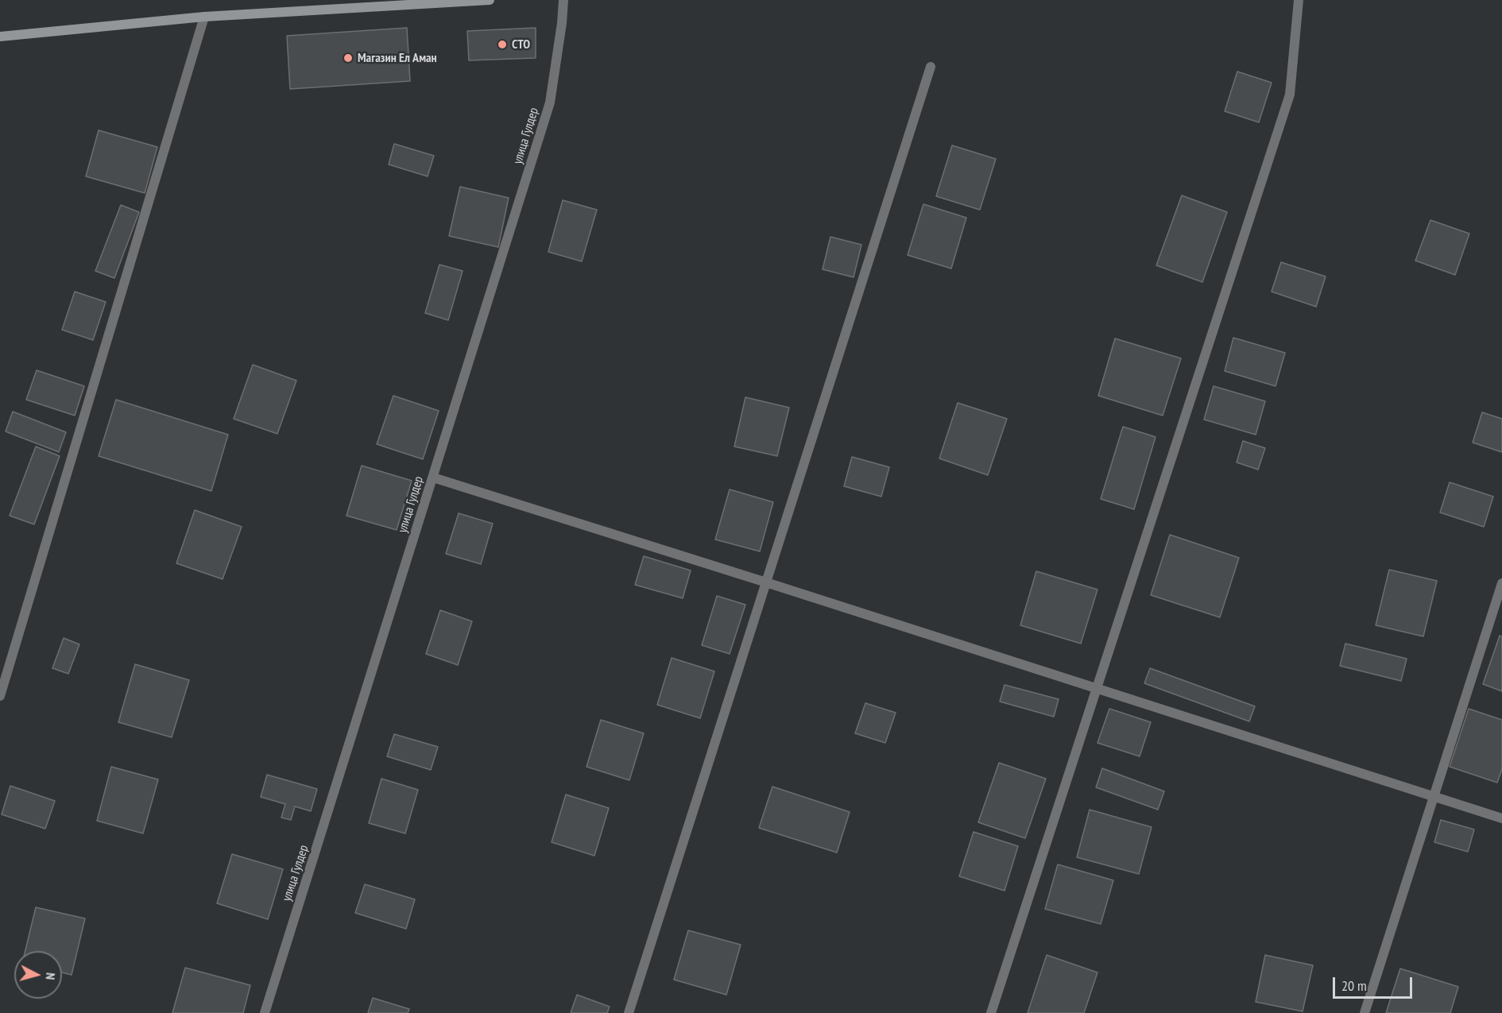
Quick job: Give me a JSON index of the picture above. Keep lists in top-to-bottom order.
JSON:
{
  "streets": {
    "street": ["улица Гулдер"]
  },
  "places": ["СТО", "Магазин Ел Аман"],
  "scale_bar": "20 m",
  "north": "right"
}
